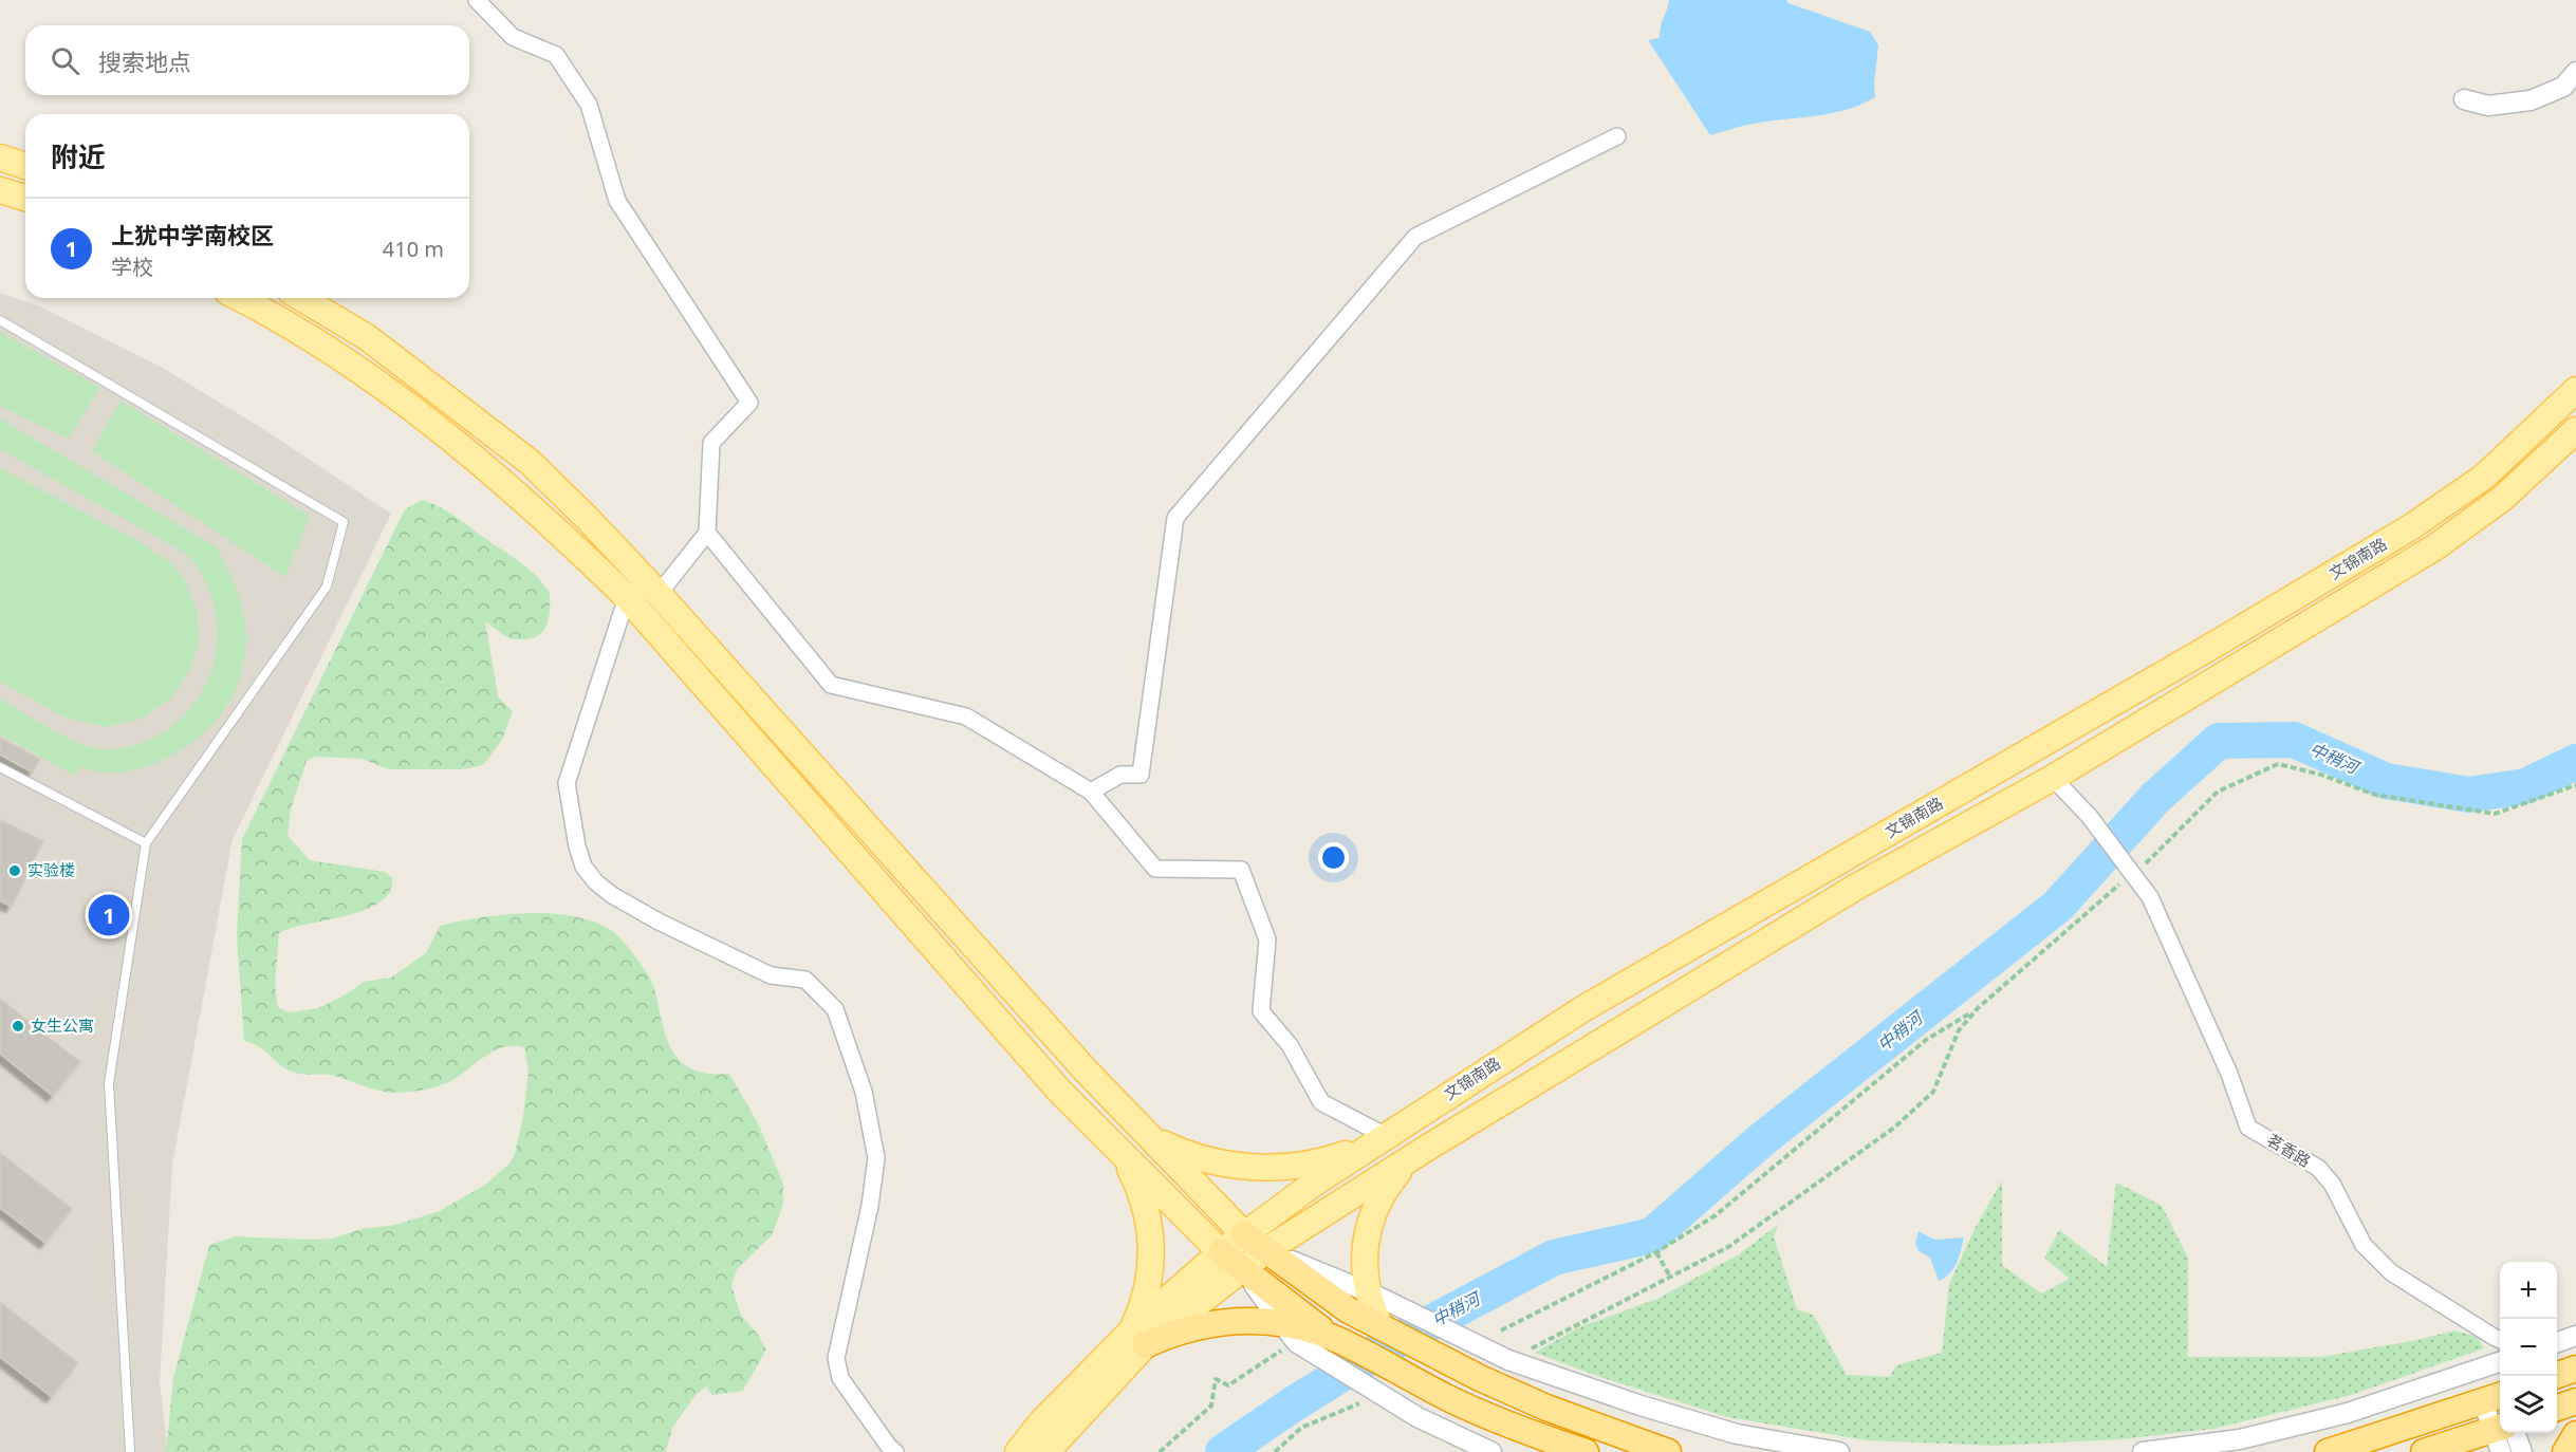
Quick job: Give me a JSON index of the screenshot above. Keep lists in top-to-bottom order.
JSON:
{
  "streets": {
    "main road": ["文锦南路"],
    "street": ["茗香路"]
  },
  "crossings": [
    ["文锦南路", "茗香路"]
  ],
  "water": ["中稍河"],
  "places": ["实验楼", "女生公寓"],
  "page": {
    "search": "搜索地点",
    "heading": "附近",
    "list": [
      {
        "mark": "1",
        "name": "上犹中学南校区",
        "note": "学校",
        "value": "410 m"
      }
    ],
    "pins": "1",
    "map_buttons": ["+", "−"]
  }
}
